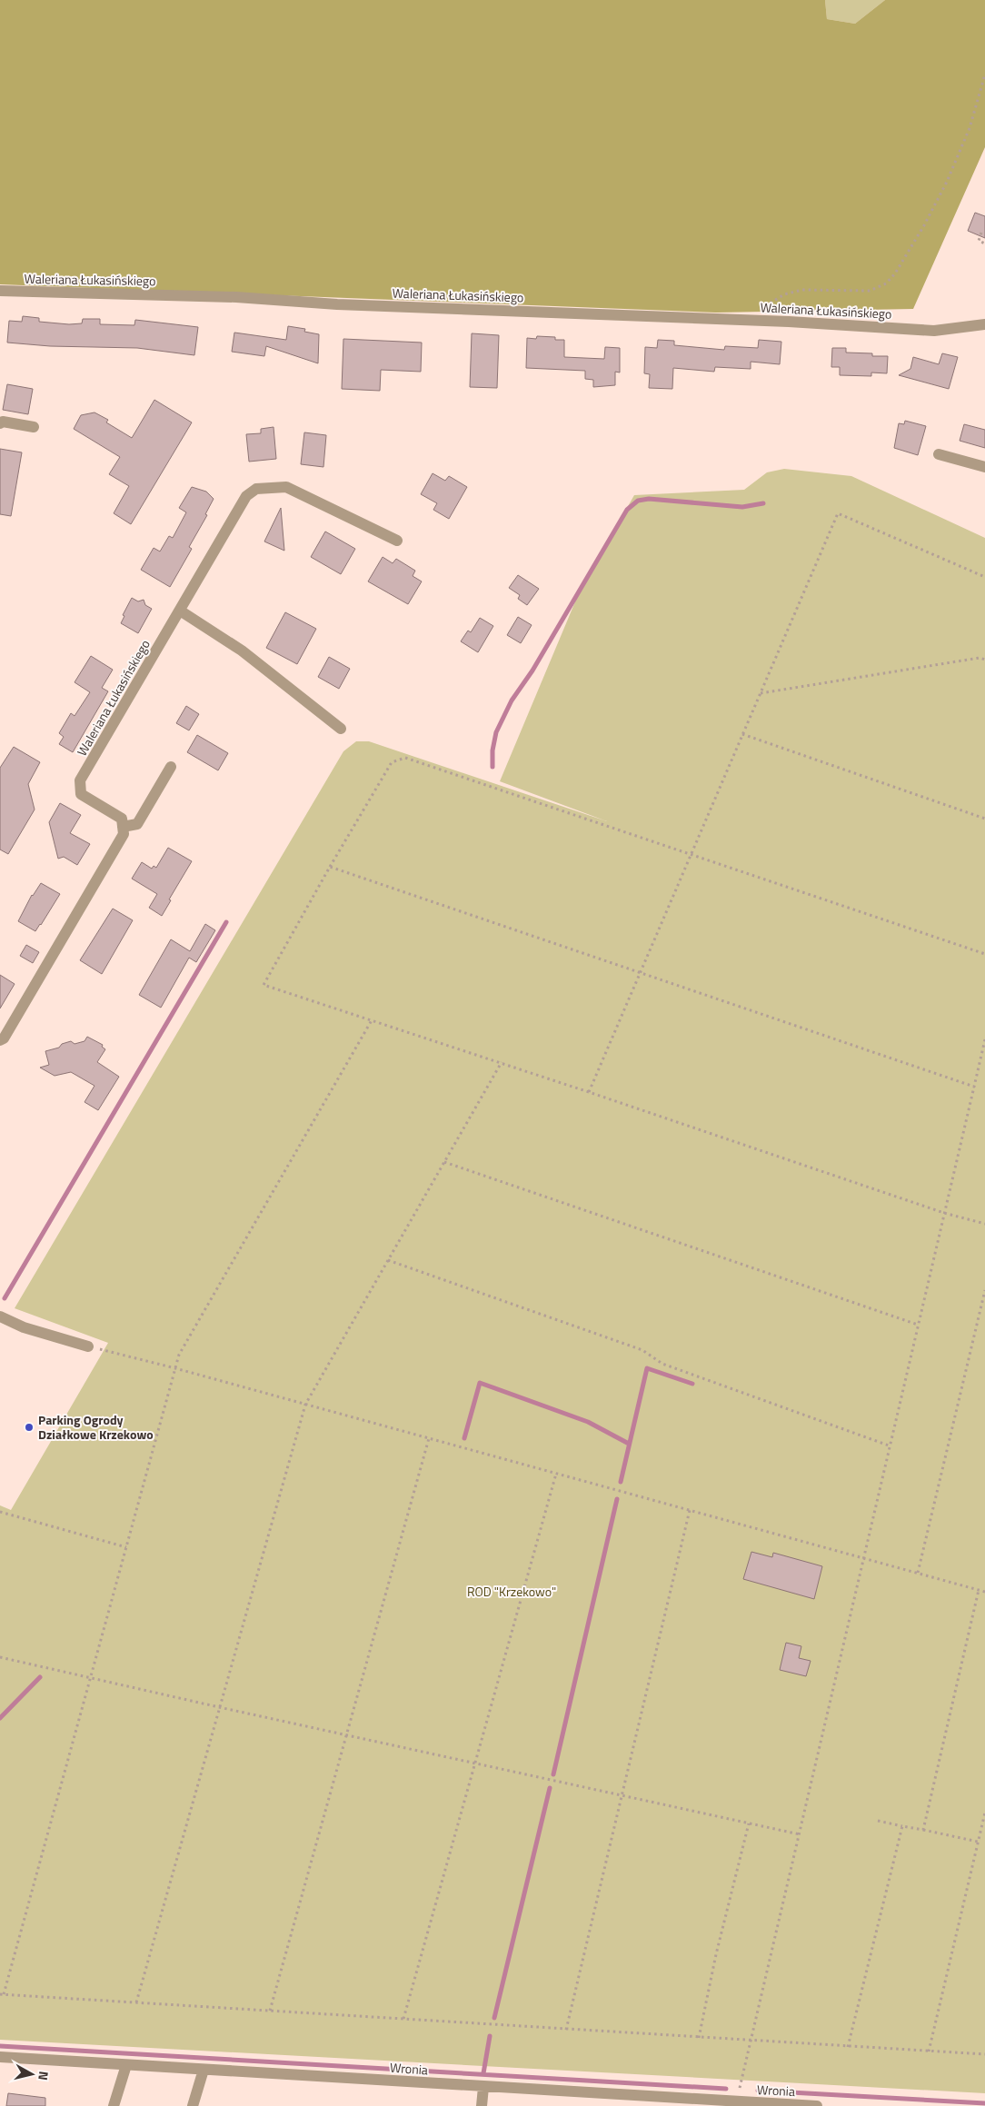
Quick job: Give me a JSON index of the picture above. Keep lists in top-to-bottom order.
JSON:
{
  "streets": {
    "street": ["Waleriana Łukasińskiego", "Wronia"]
  },
  "parks": ["ROD \"Krzekowo\""],
  "places": ["Parking Ogrody Działkowe Krzekowo"],
  "north": "right"
}
